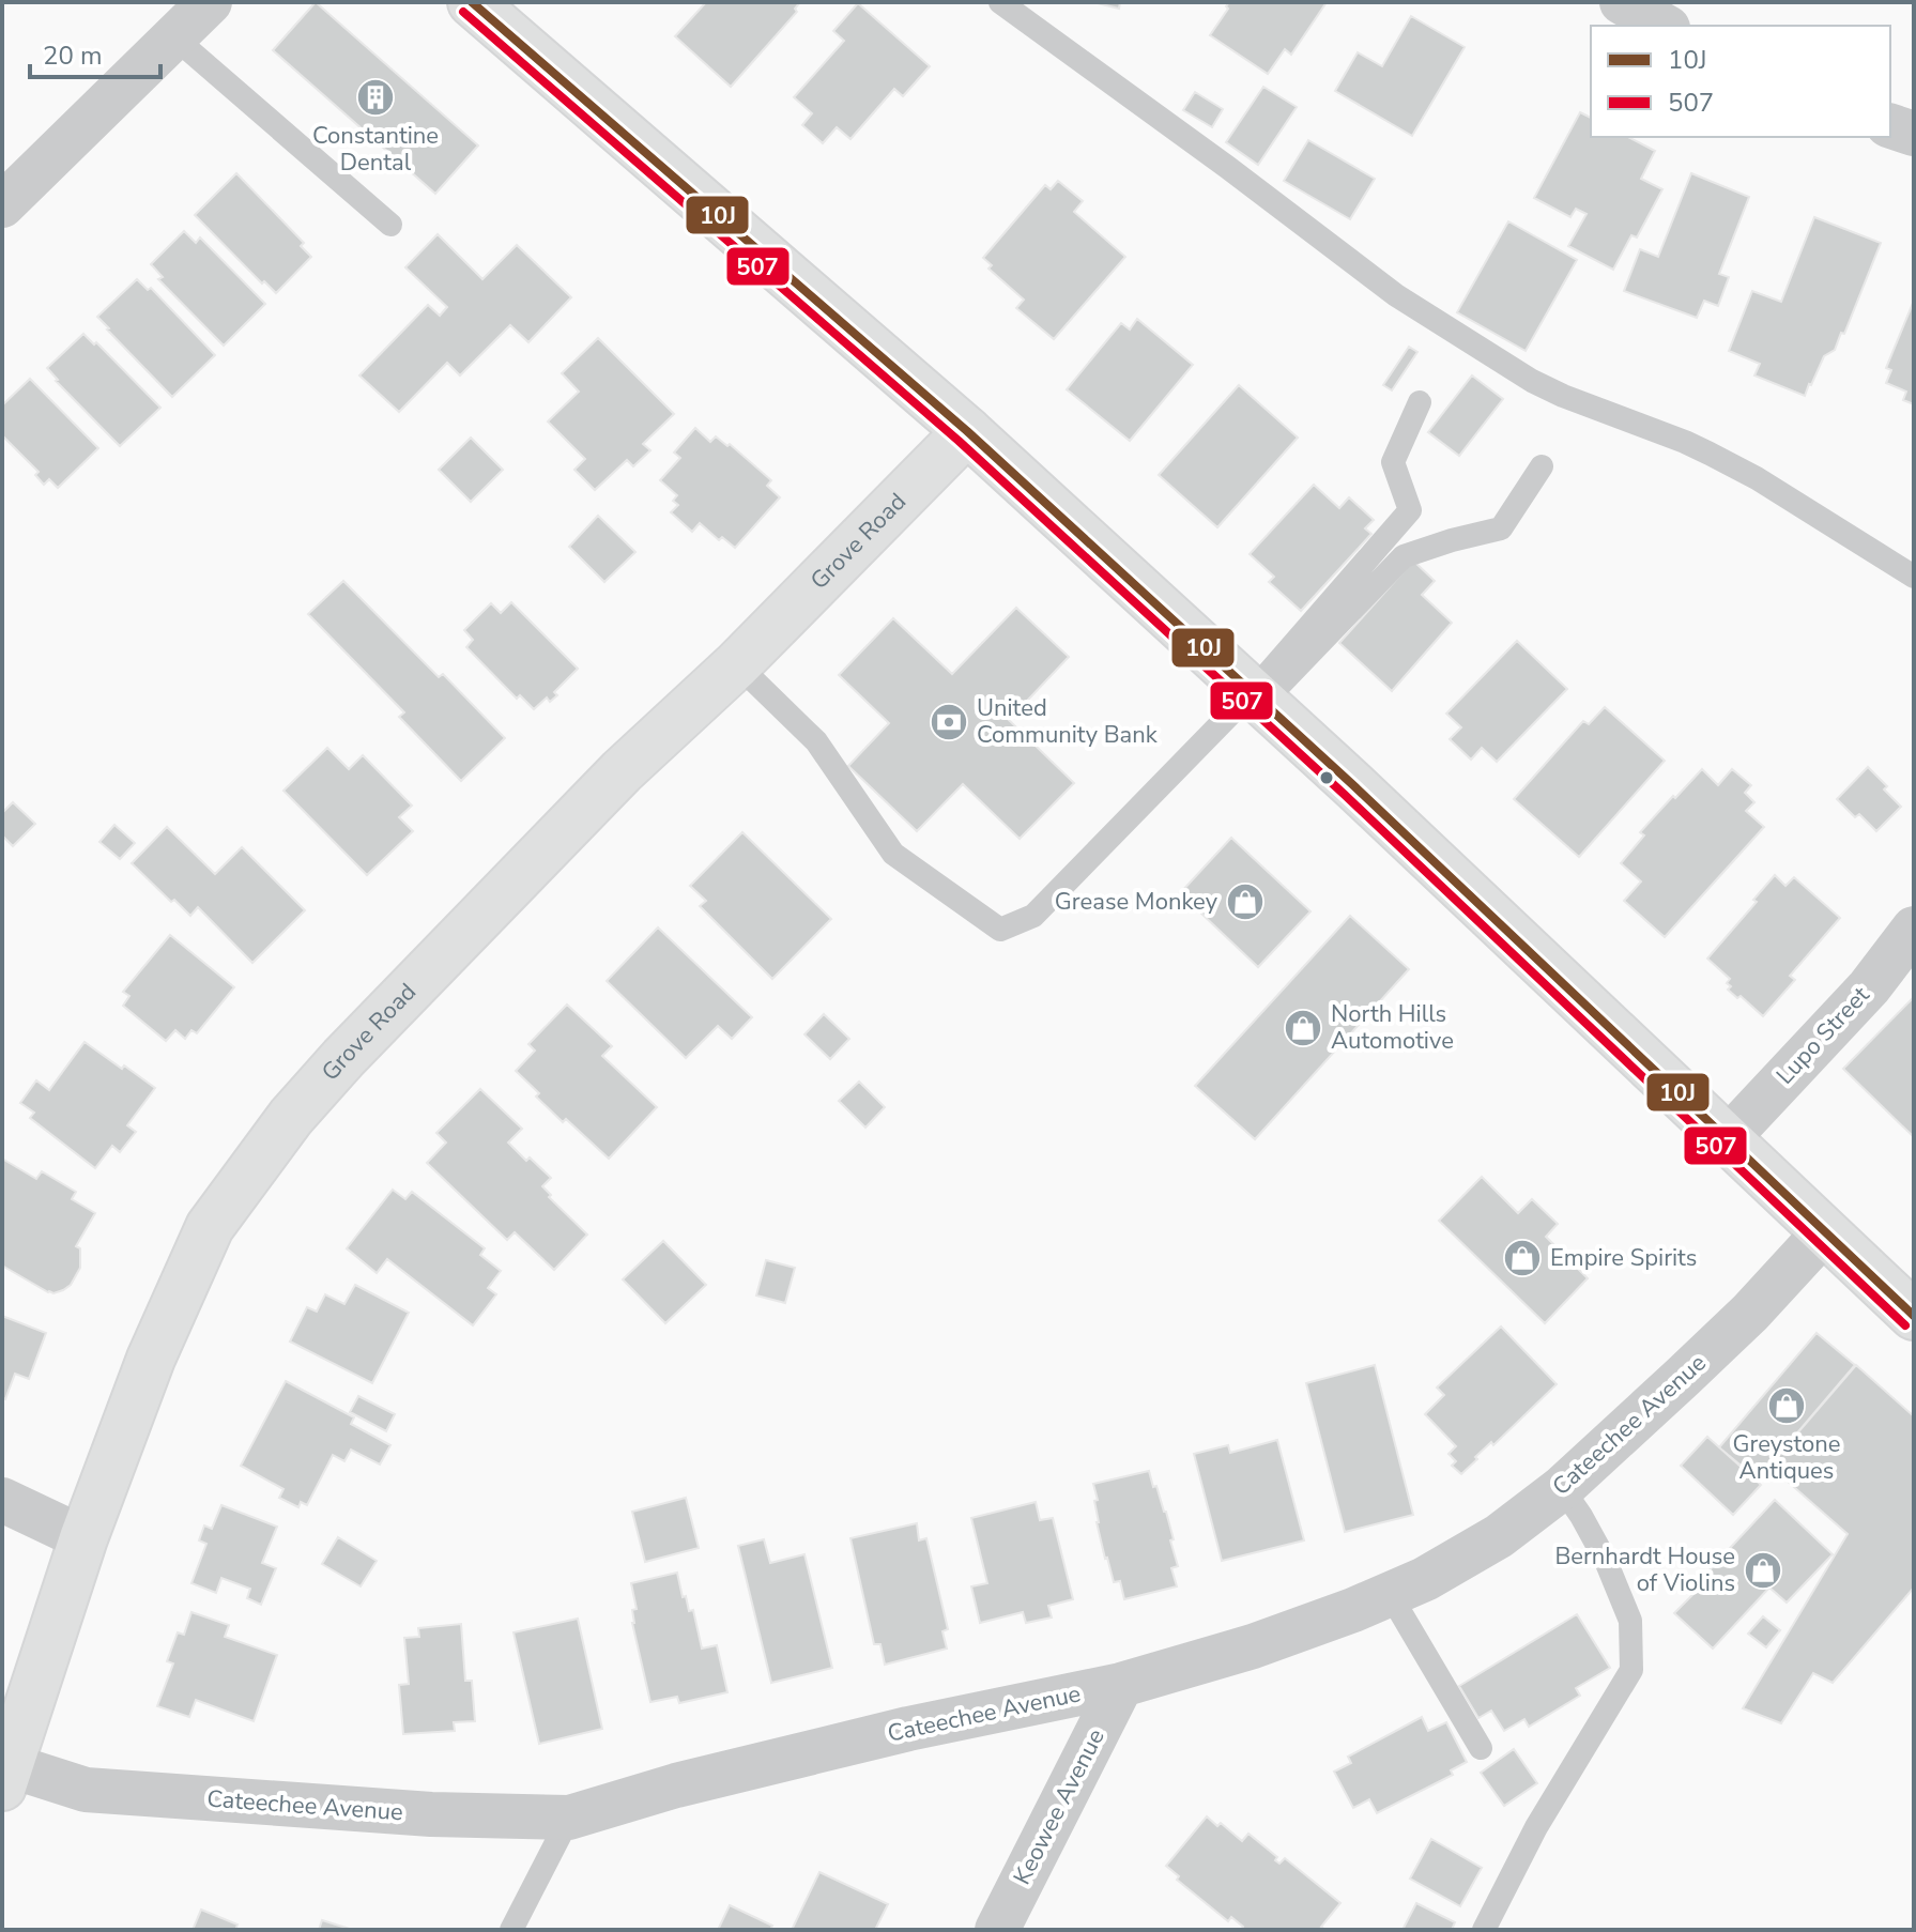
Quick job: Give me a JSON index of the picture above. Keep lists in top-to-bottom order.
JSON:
{
  "streets": {
    "main road": ["Grove Road"],
    "street": ["Lupo Street", "Cateechee Avenue", "Keowee Avenue"]
  },
  "crossings": [
    ["Grove Road", "Cateechee Avenue"],
    ["Cateechee Avenue", "Keowee Avenue"]
  ],
  "places": {
    "building": ["Constantine Dental"],
    "bank": ["United Community Bank"],
    "shop": [
      "Grease Monkey",
      "North Hills Automotive",
      "Empire Spirits",
      "Greystone Antiques",
      "Bernhardt House of Violins"
    ]
  },
  "lines": ["transit line 10J", "transit line 507"],
  "legend": ["10J", "507"],
  "scale_bar": "20 m"
}
